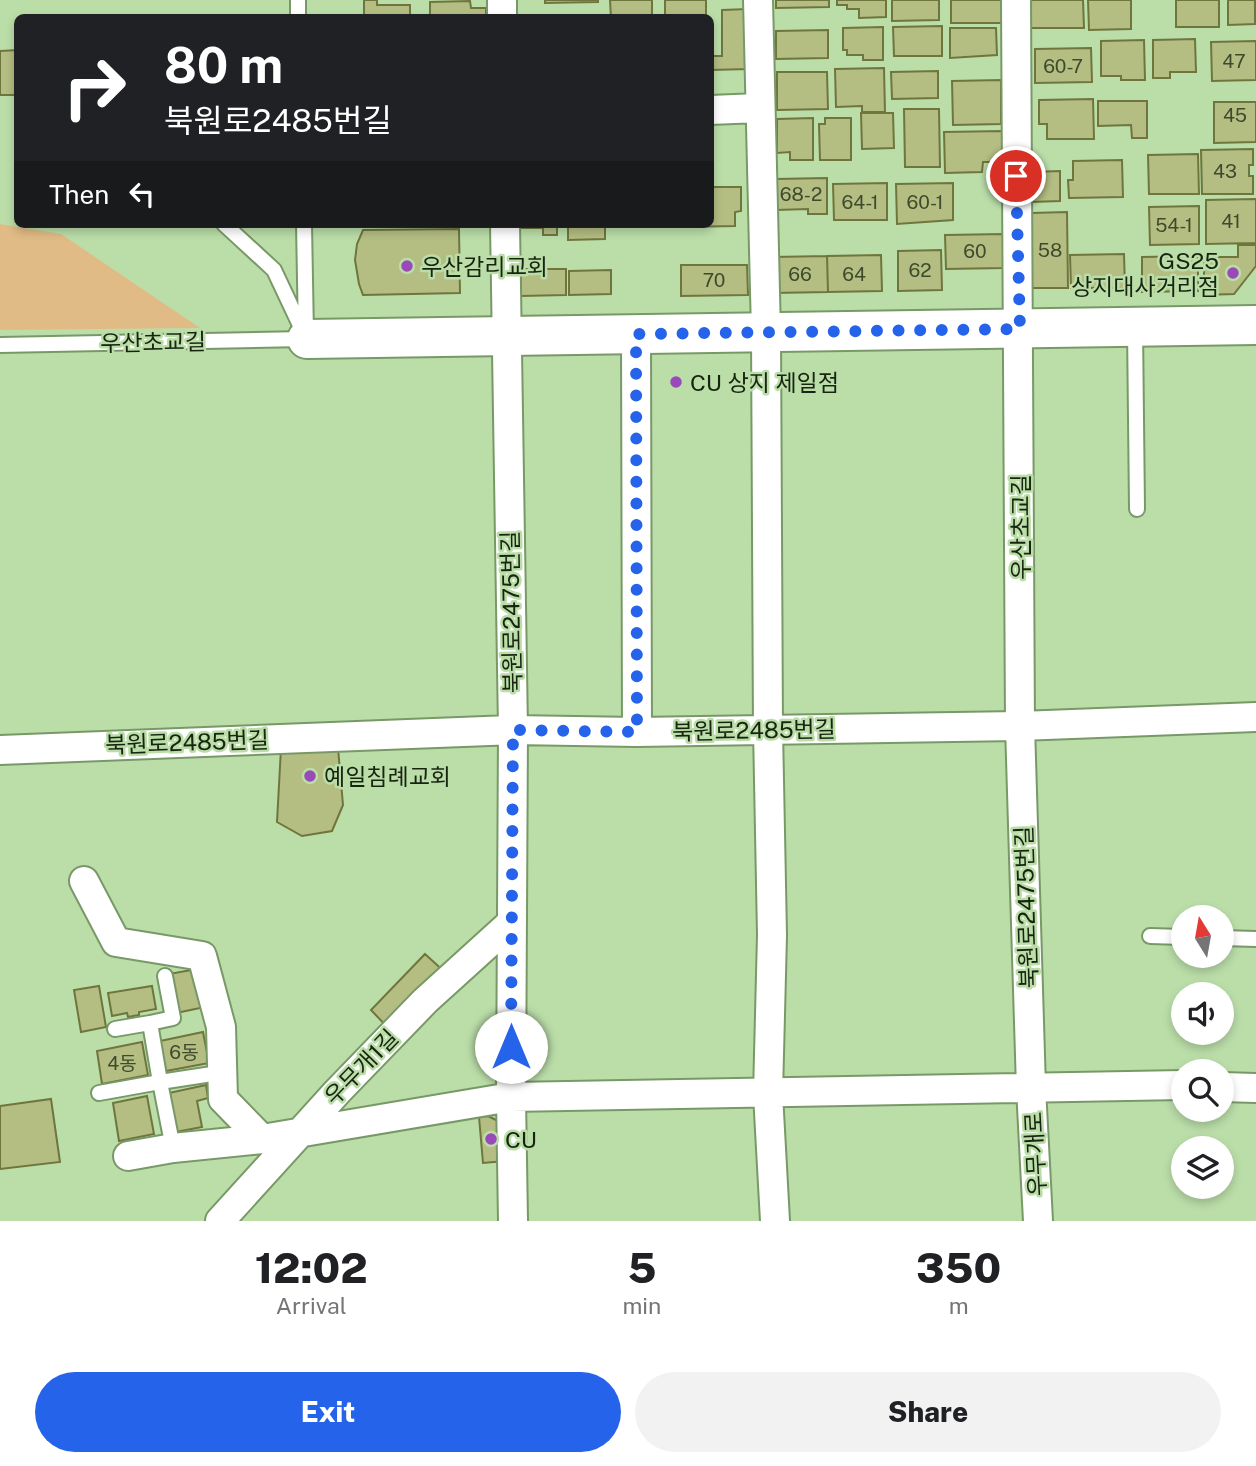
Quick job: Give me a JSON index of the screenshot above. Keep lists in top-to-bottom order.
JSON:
{
  "streets": {
    "street": [
      "우산초교길",
      "북원로2475번길",
      "북원로2485번길",
      "우무개1길",
      "우무개로"
    ]
  },
  "crossings": [
    ["우산초교길", "북원로2475번길"],
    ["우산초교길", "북원로2485번길"],
    ["북원로2475번길", "북원로2485번길"],
    ["북원로2475번길", "우무개1길"],
    ["북원로2475번길", "우무개로"]
  ],
  "places": [
    "우산감리교회",
    "GS25 상지대사거리점",
    "CU 상지 제일점",
    "예일침례교회",
    "CU"
  ],
  "house_numbers": [
    "47",
    "60-7",
    "45",
    "43",
    "68-2",
    "64-1",
    "60-1",
    "41",
    "54-1",
    "58",
    "60",
    "62",
    "66",
    "64",
    "70",
    "6동",
    "4동"
  ],
  "north": "top",
  "page": {
    "turn": ["80 m", "북원로2485번길"],
    "then": "Then",
    "eta": [
      "12:02",
      "Arrival",
      "5",
      "min",
      "350",
      "m"
    ],
    "buttons": ["Exit", "Share"]
  }
}
